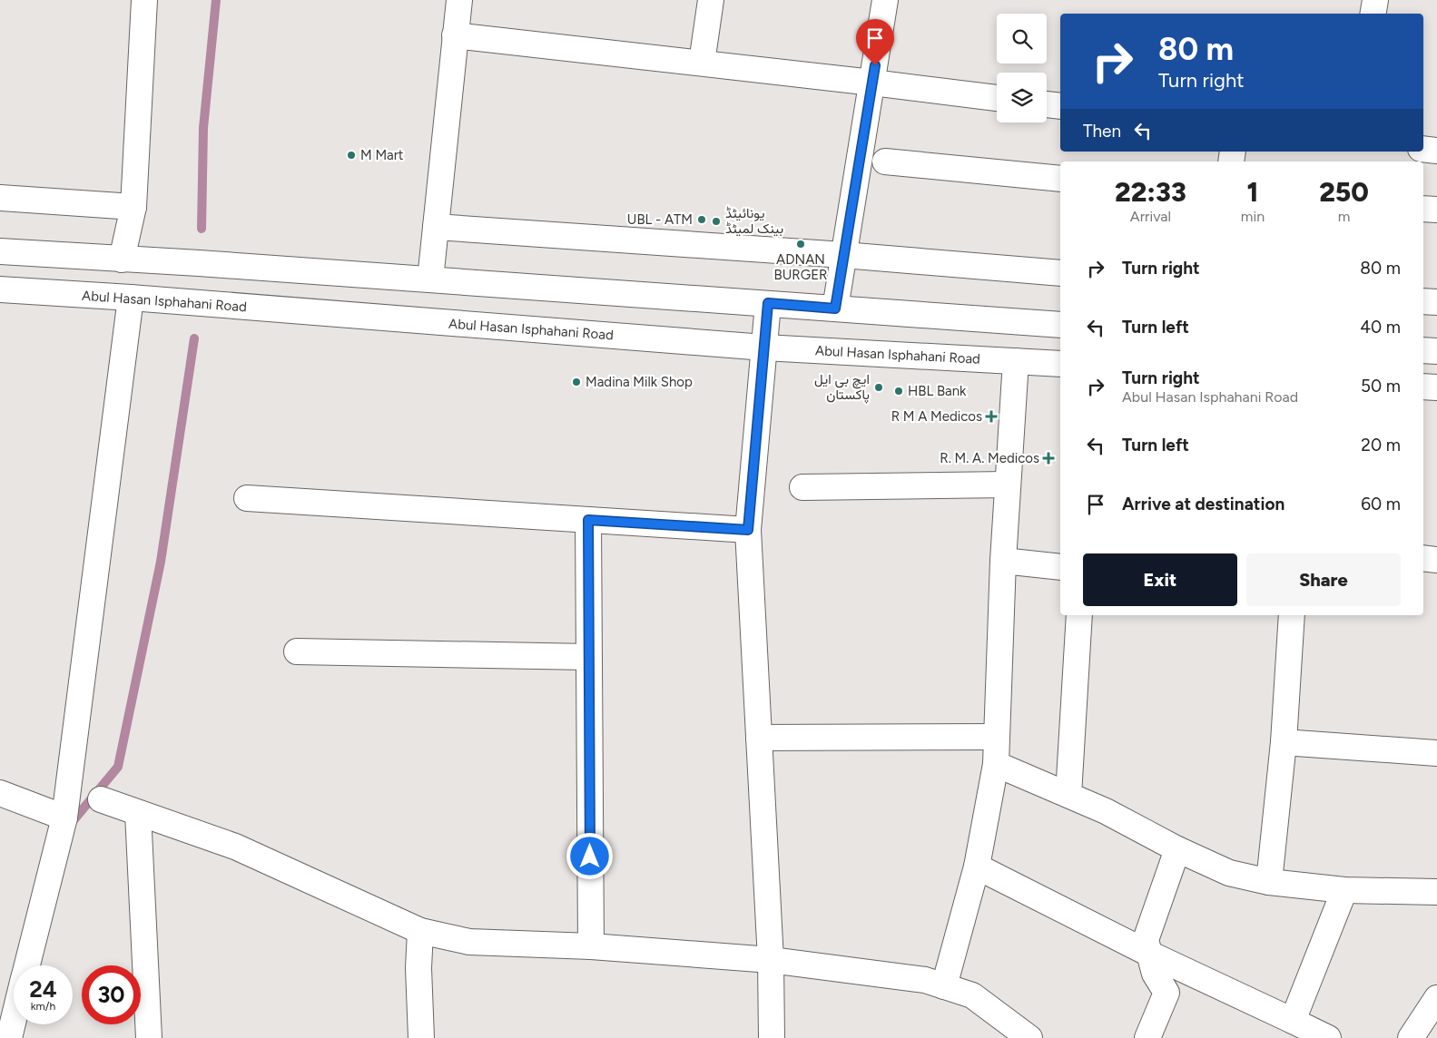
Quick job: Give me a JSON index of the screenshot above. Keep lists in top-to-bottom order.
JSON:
{
  "streets": {
    "street": ["Abul Hasan Isphahani Road"]
  },
  "places": {
    "other": [
      "M Mart",
      "UBL - ATM",
      "یونائیٹڈ بینک لمیٹڈ",
      "ADNAN BURGER",
      "Madina Milk Shop",
      "ایچ بی ایل پاکستان",
      "HBL Bank"
    ],
    "health": ["R M A Medicos", "R. M. A. Medicos"]
  },
  "page": {
    "turn": ["80 m", "Turn right"],
    "then": "Then",
    "eta": [
      "22:33",
      "Arrival",
      "1",
      "min",
      "250",
      "m"
    ],
    "list": [
      {
        "name": "Turn right",
        "value": "80 m"
      },
      {
        "name": "Turn left",
        "value": "40 m"
      },
      {
        "name": "Turn right",
        "note": "Abul Hasan Isphahani Road",
        "value": "50 m"
      },
      {
        "name": "Turn left",
        "value": "20 m"
      },
      {
        "name": "Arrive at destination",
        "value": "60 m"
      }
    ],
    "buttons": ["Exit", "Share"],
    "speed": "24 km/h",
    "limit": "30"
  }
}
